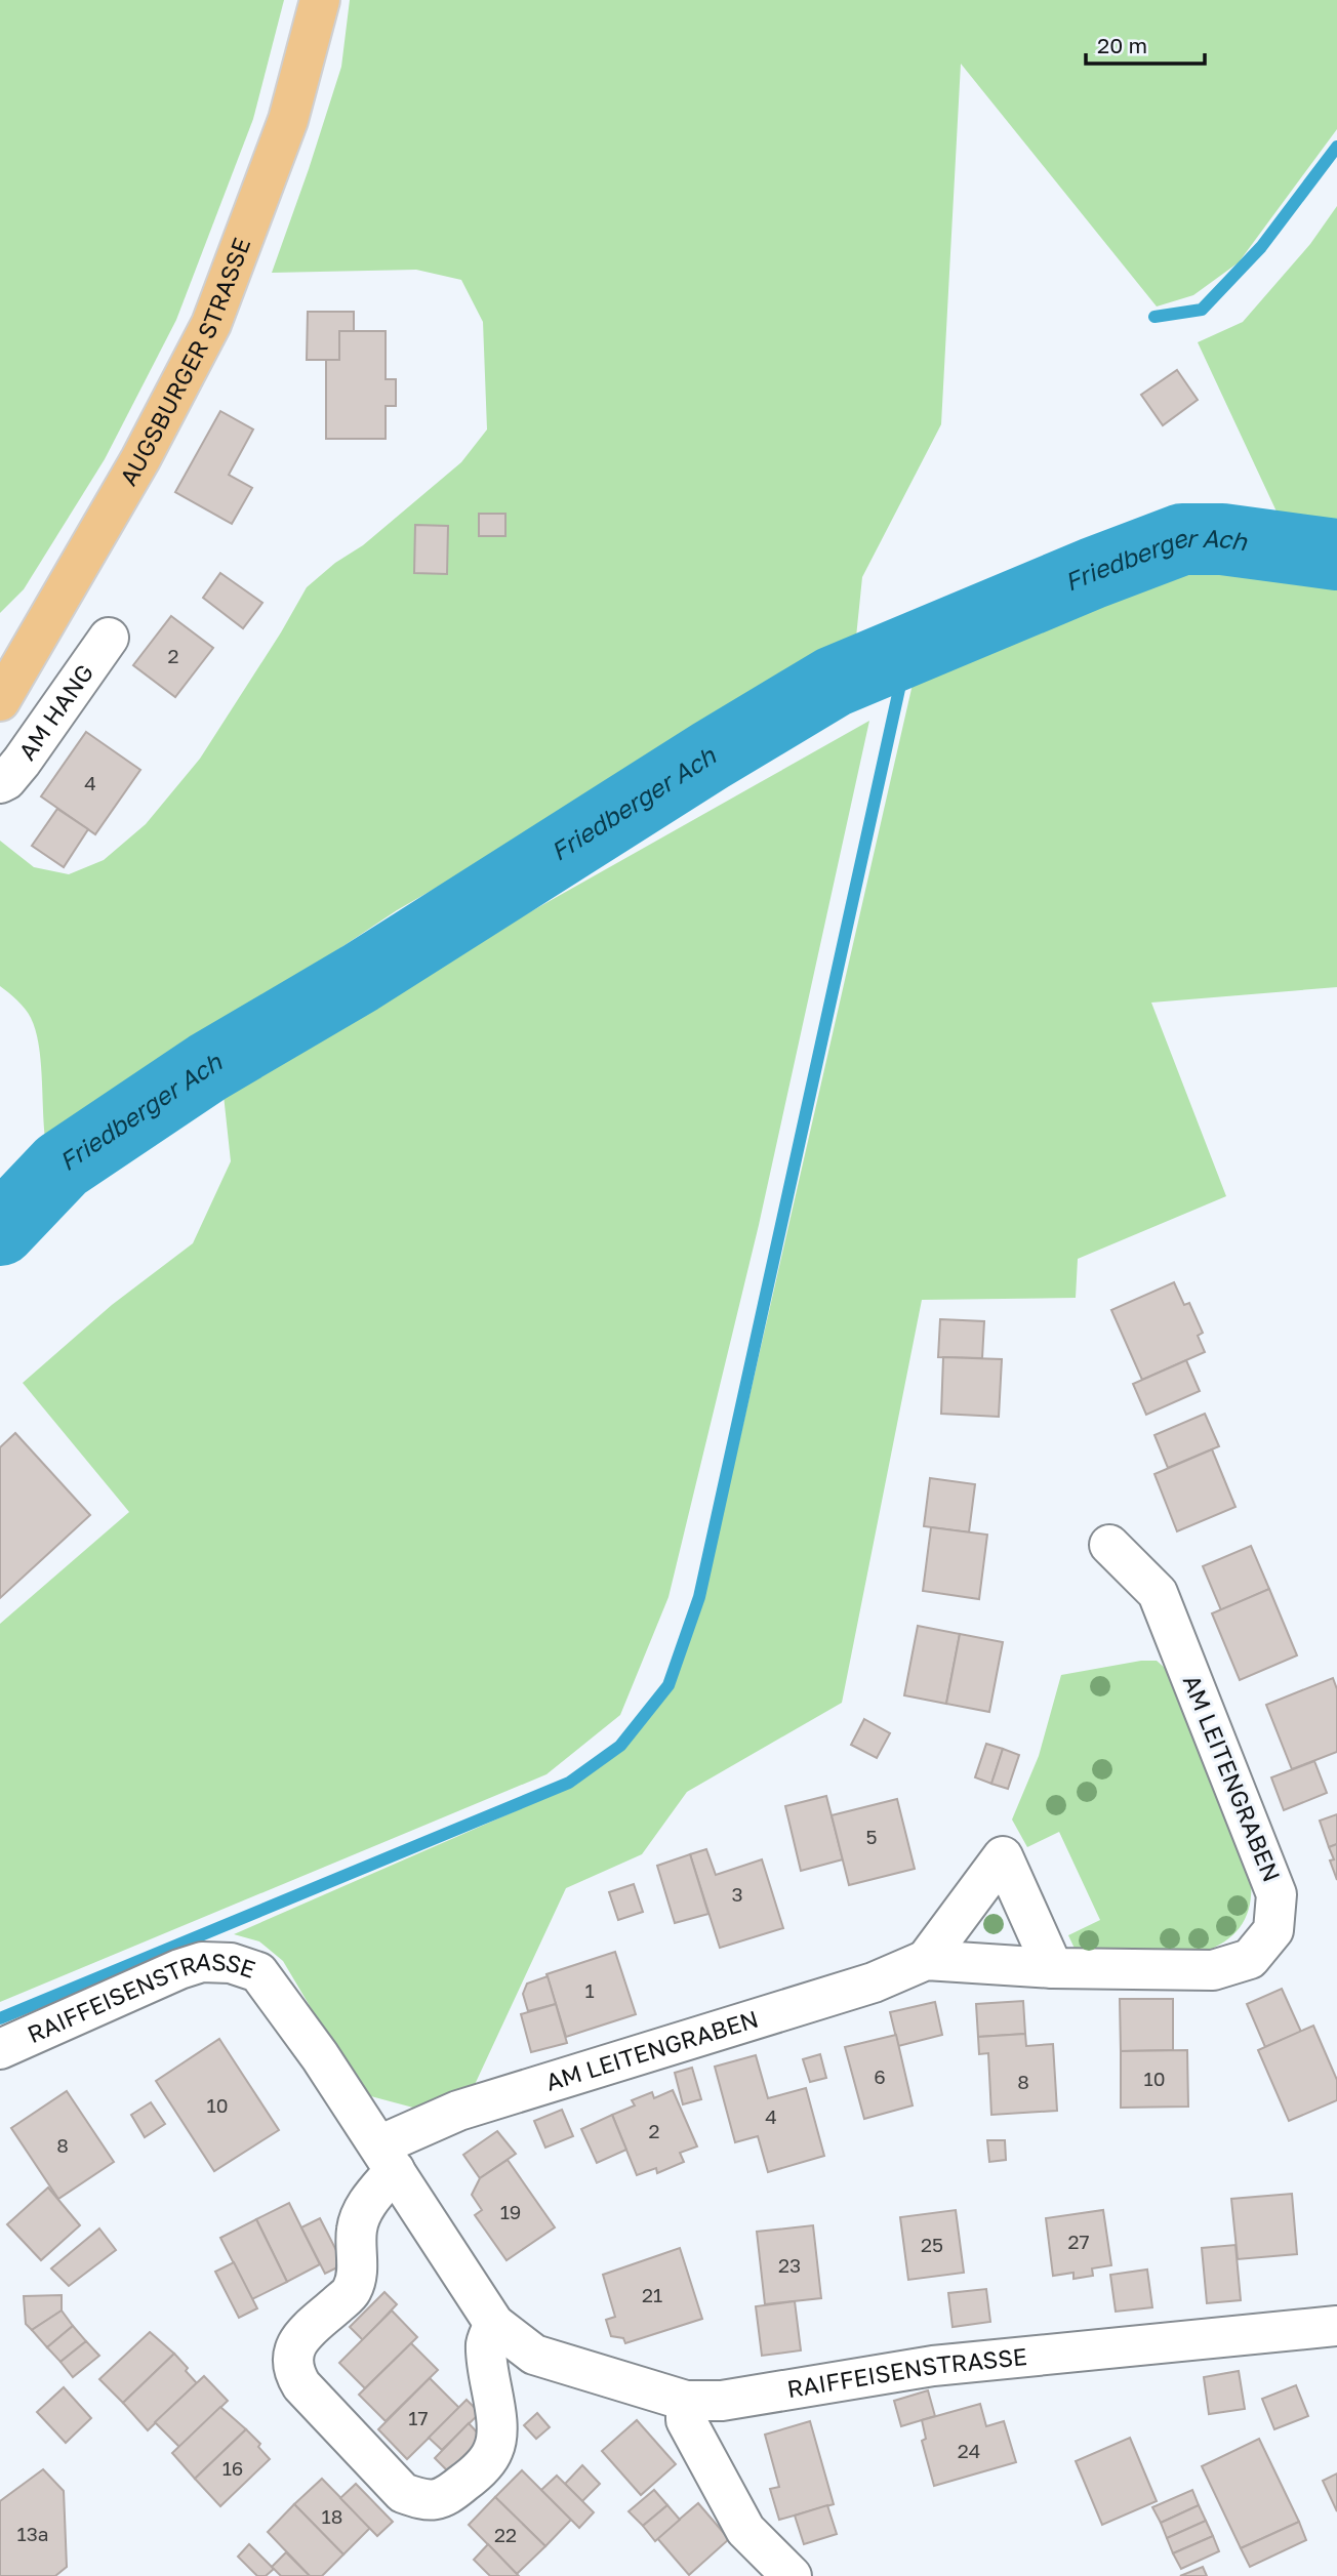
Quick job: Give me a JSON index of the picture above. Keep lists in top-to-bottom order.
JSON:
{
  "streets": {
    "main road": ["AUGSBURGER STRASSE"],
    "street": ["AM HANG", "AM LEITENGRABEN", "RAIFFEISENSTRASSE"]
  },
  "crossings": [
    ["AM LEITENGRABEN", "RAIFFEISENSTRASSE"]
  ],
  "water": ["Friedberger Ach"],
  "house_numbers": [
    "2",
    "4",
    "5",
    "3",
    "1",
    "6",
    "10",
    "8",
    "10",
    "4",
    "2",
    "8",
    "19",
    "27",
    "25",
    "23",
    "21",
    "17",
    "24",
    "16",
    "18",
    "13a",
    "22"
  ],
  "scale_bar": "20 m"
}
